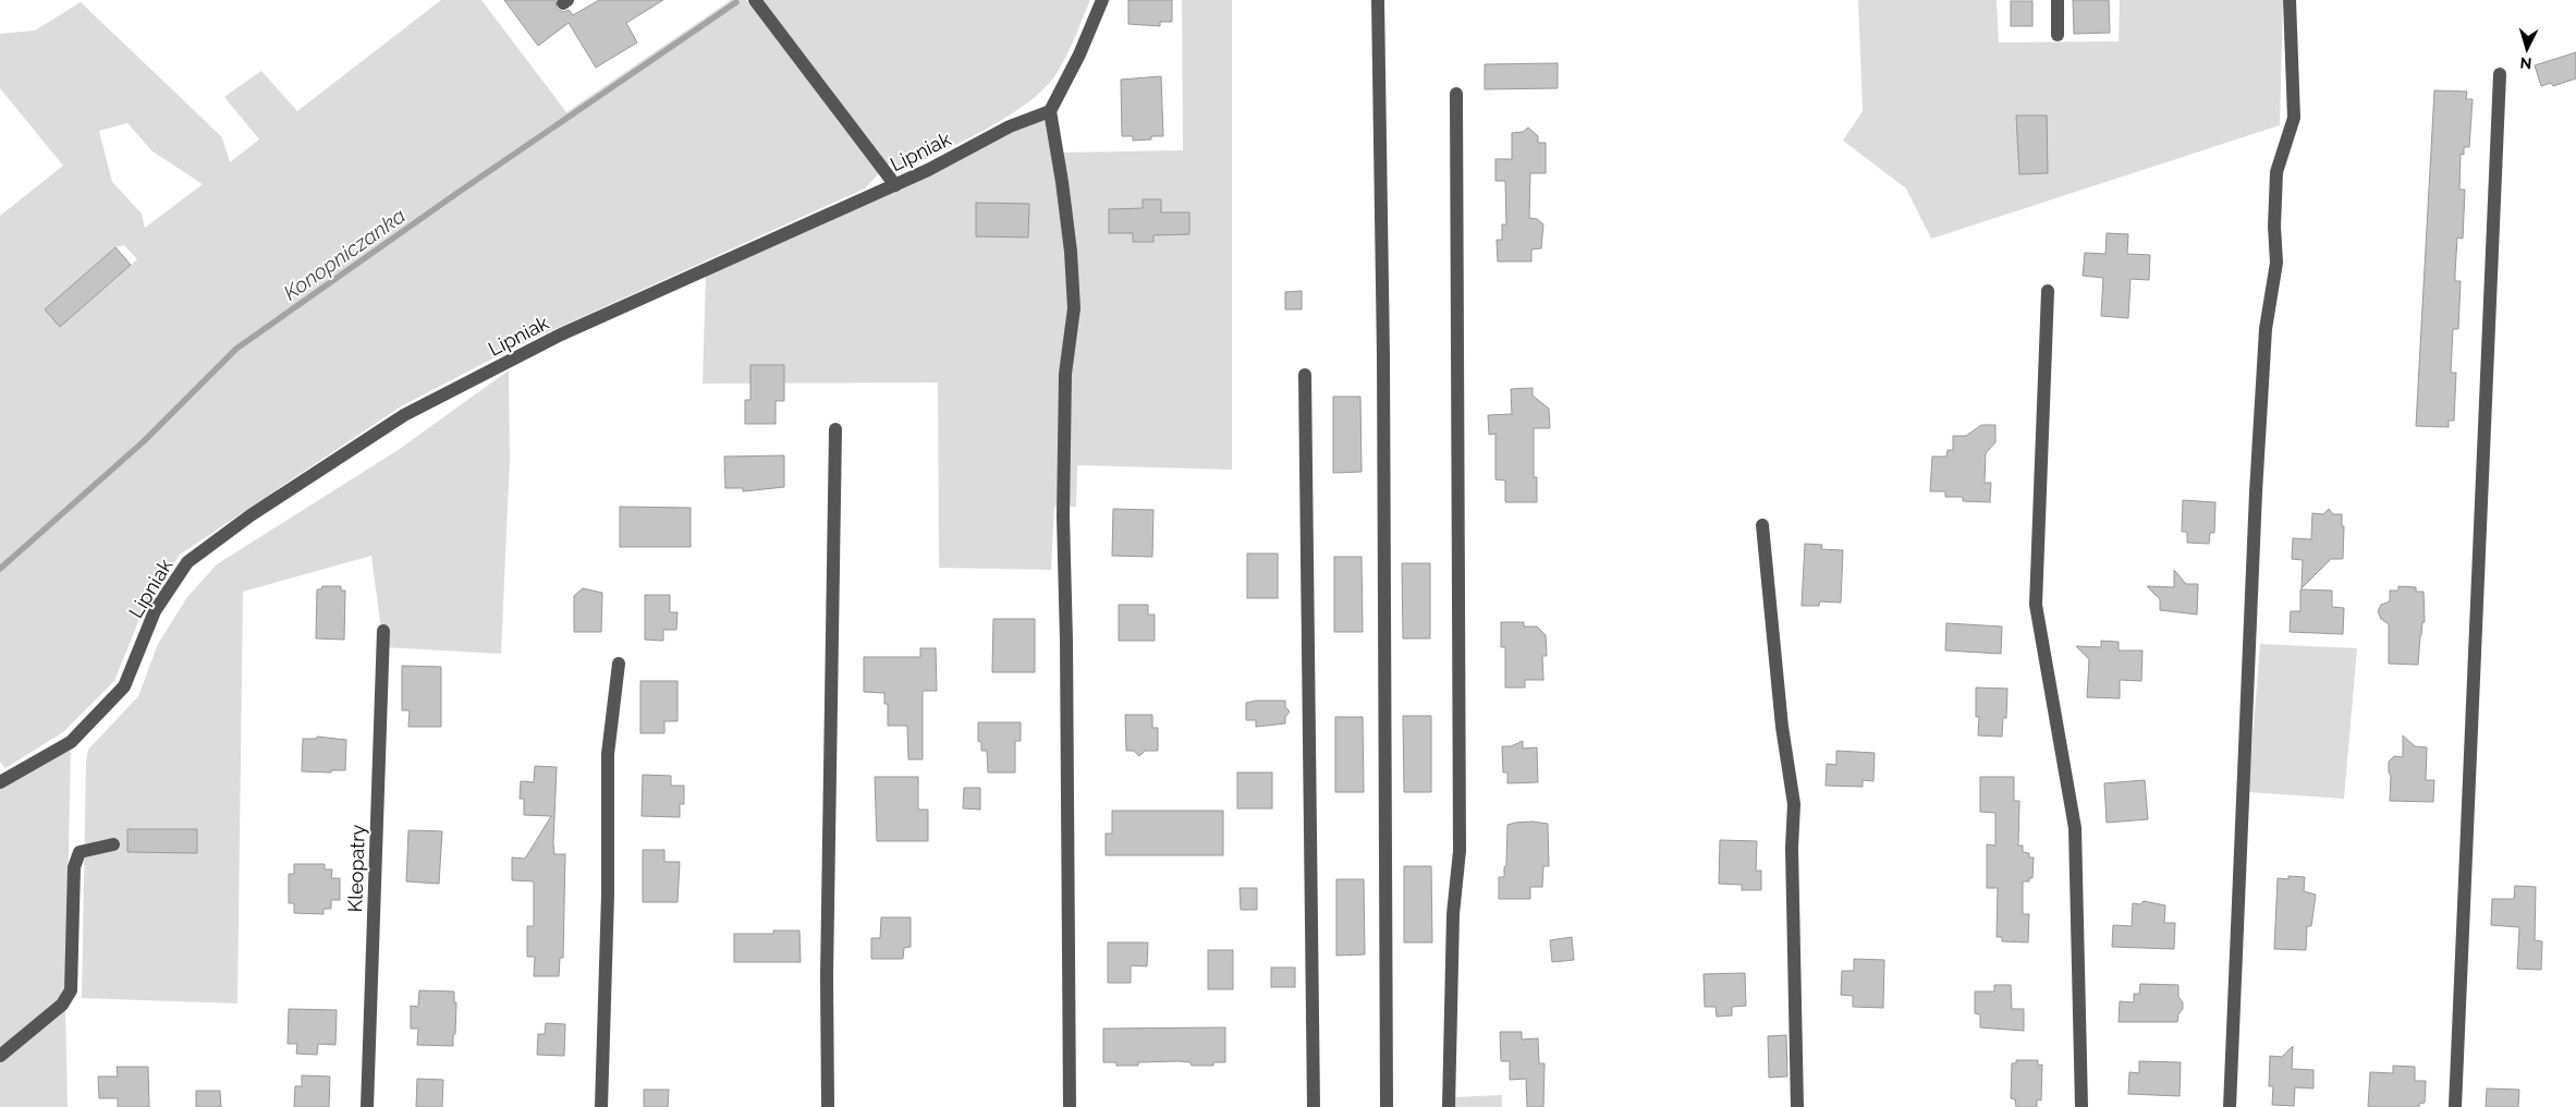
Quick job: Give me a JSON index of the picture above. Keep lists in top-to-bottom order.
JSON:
{
  "streets": {
    "street": ["Lipniak", "Kleopatry"]
  },
  "water": ["Konopniczanka"],
  "north": "bottom"
}
